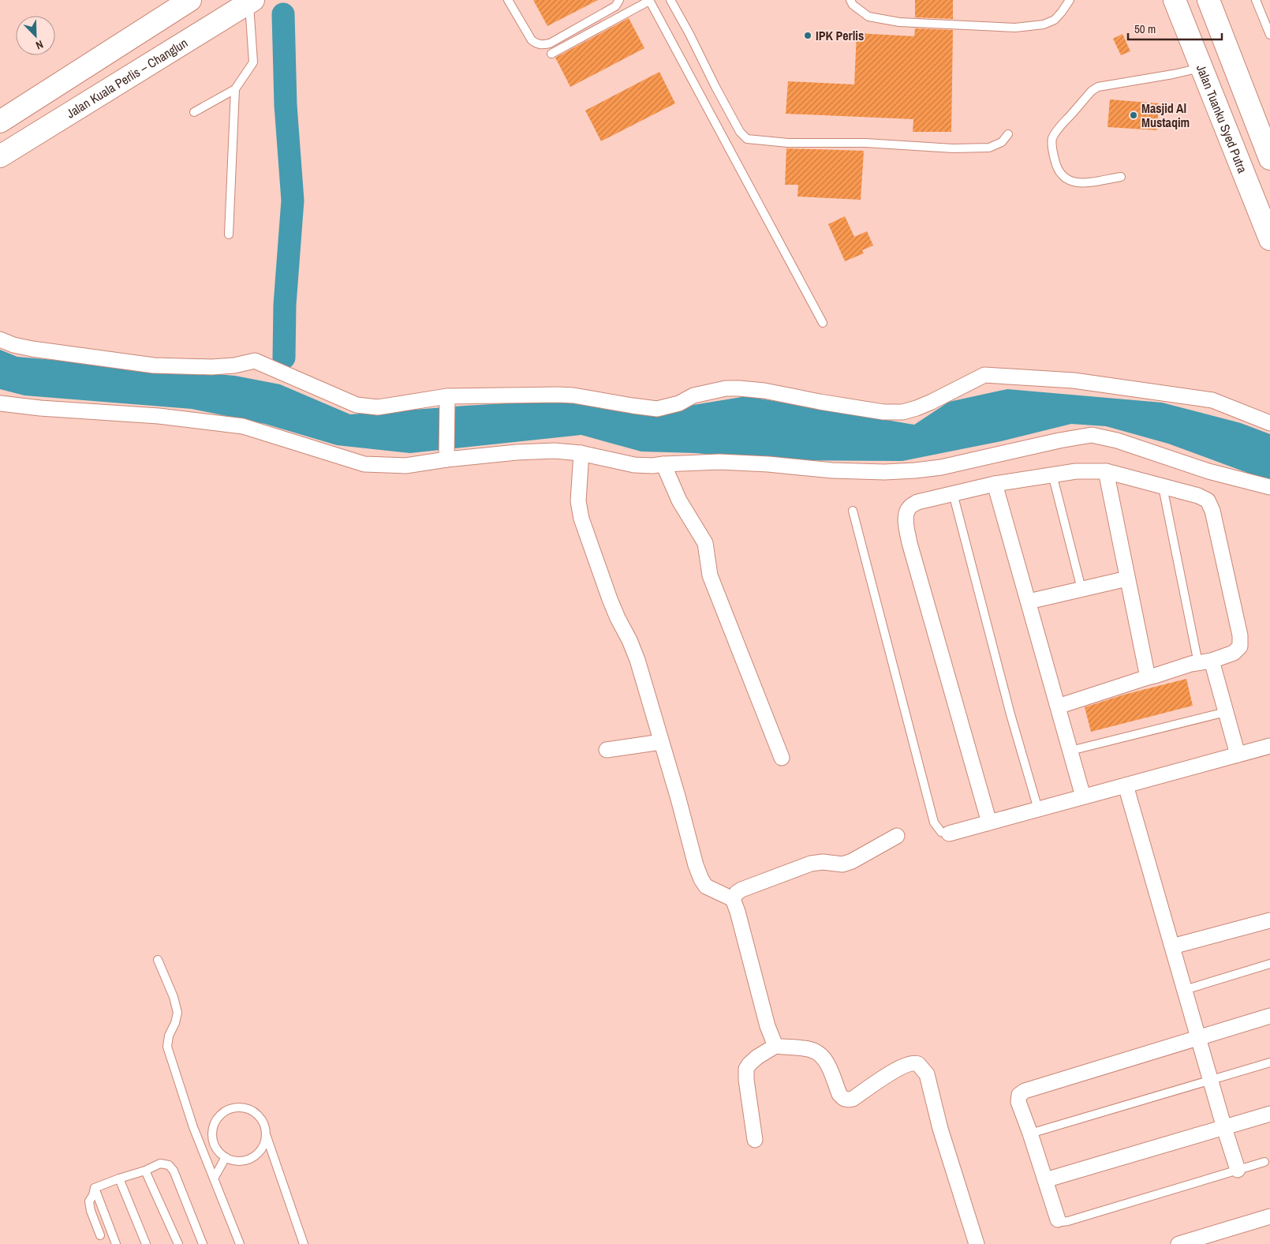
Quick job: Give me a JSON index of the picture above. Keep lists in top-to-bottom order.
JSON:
{
  "streets": {
    "main road": ["Jalan Kuala Perlis – Changlun", "Jalan Tuanku Syed Putra"]
  },
  "places": ["IPK Perlis", "Masjid Al Mustaqim"],
  "scale_bar": "50 m",
  "north": "bottom right"
}
